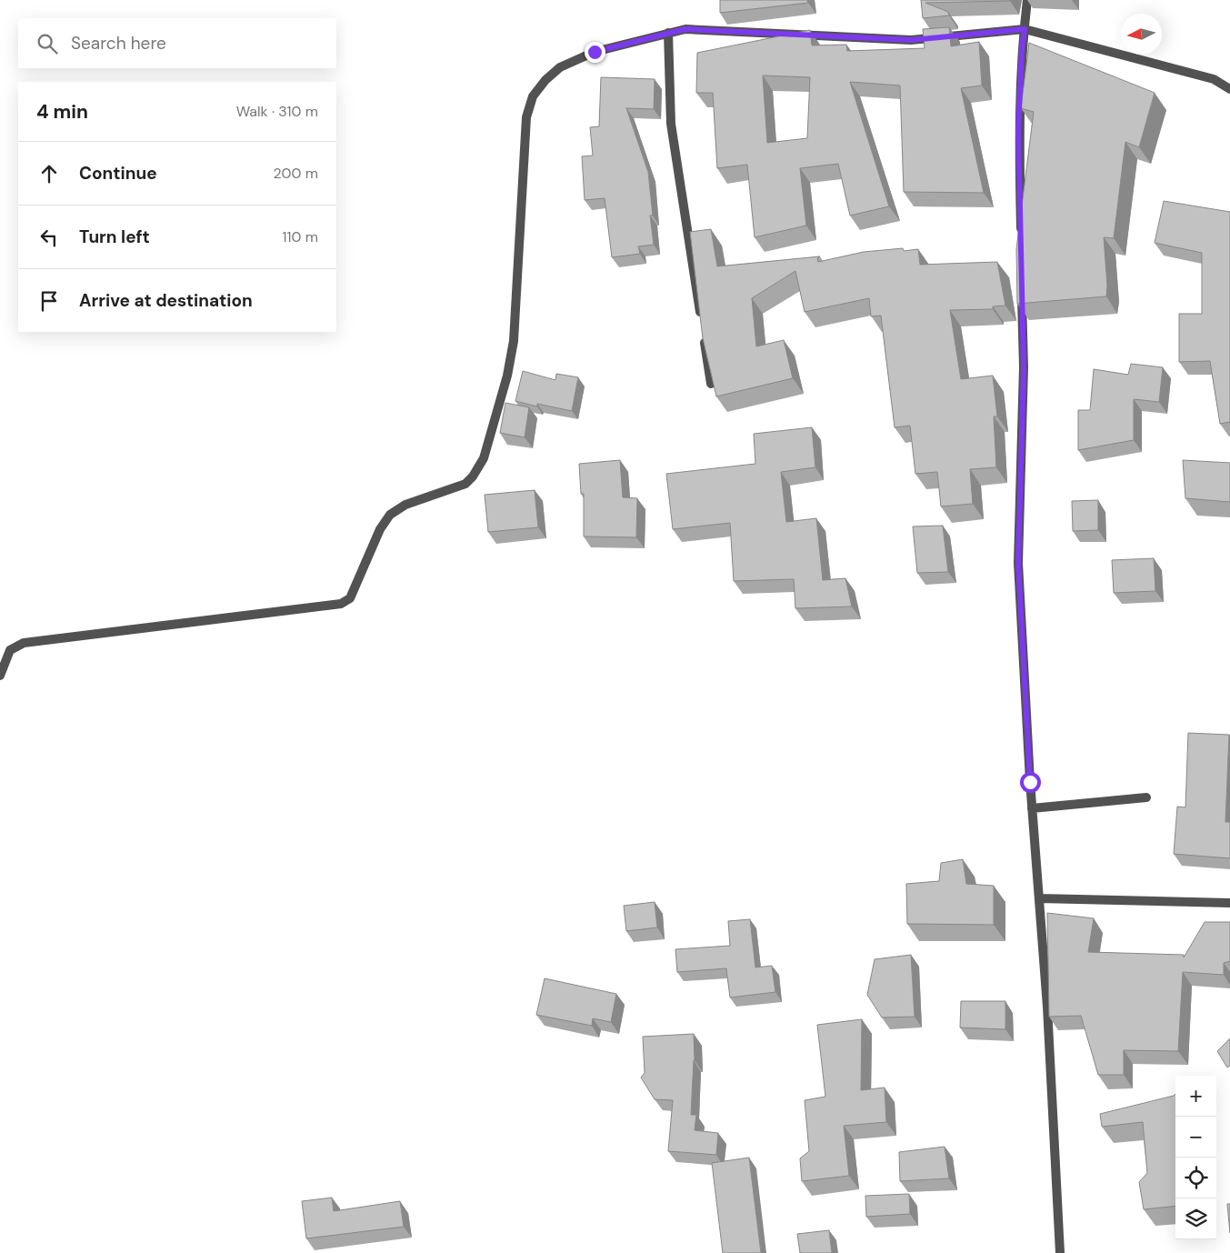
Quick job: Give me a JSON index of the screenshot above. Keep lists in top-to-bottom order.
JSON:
{
  "north": "left",
  "page": {
    "search": "Search here",
    "heading": ["4 min", "Walk · 310 m"],
    "list": [
      ["Continue", "200 m"],
      ["Turn left", "110 m"],
      "Arrive at destination"
    ],
    "map_buttons": ["+", "−"]
  }
}
